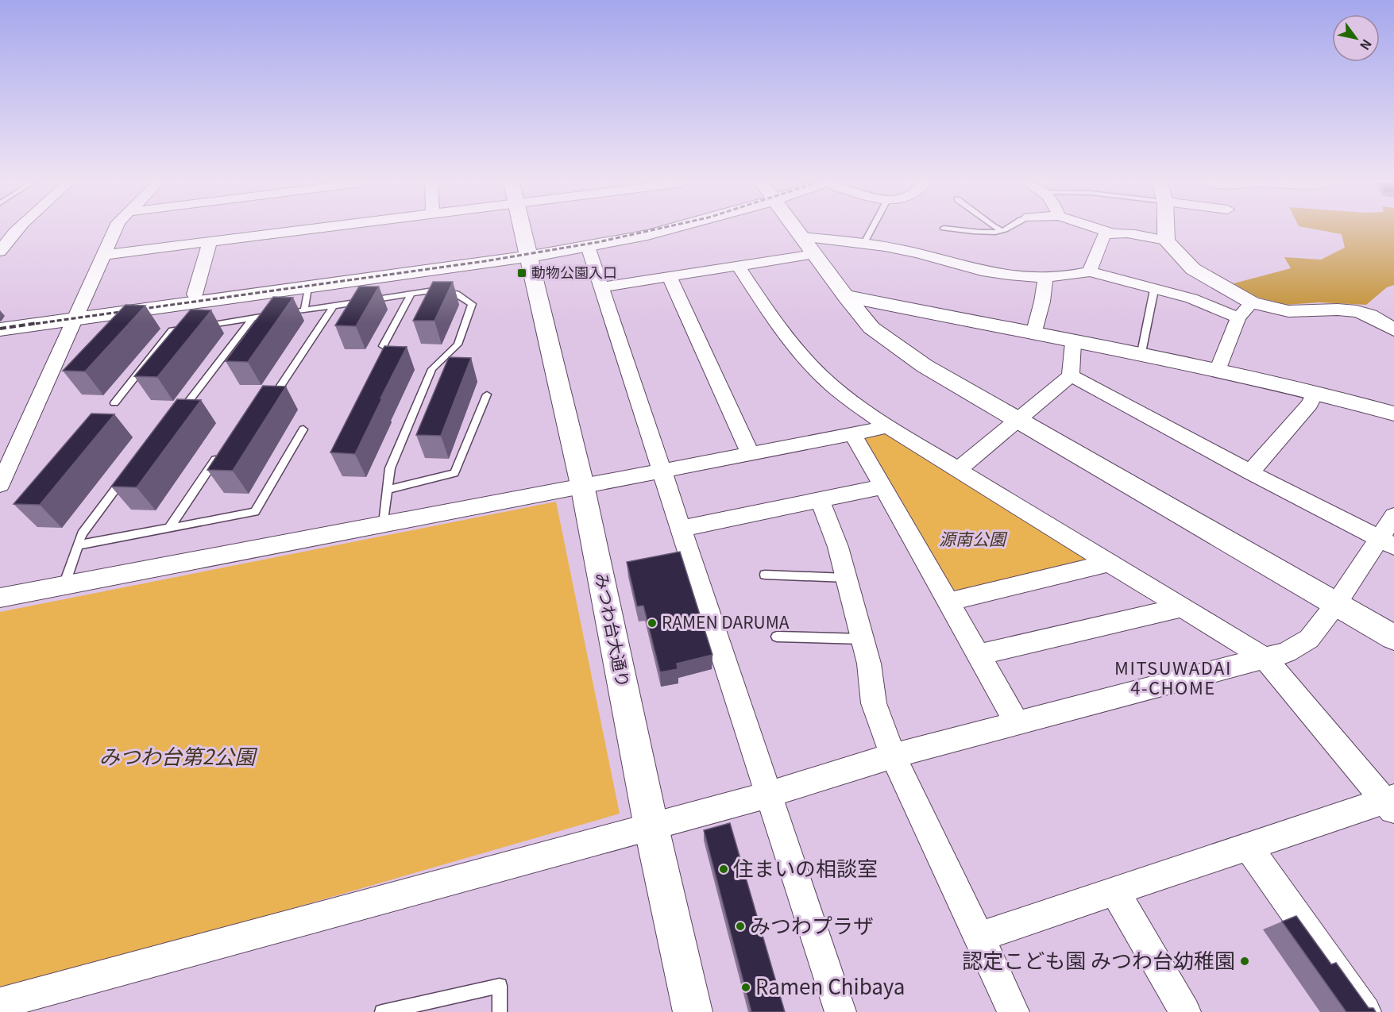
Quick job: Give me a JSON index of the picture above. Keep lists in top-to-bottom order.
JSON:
{
  "streets": {
    "street": ["みつわ台大通り"]
  },
  "districts": ["MITSUWADAI 4-CHOME"],
  "parks": ["源南公園", "みつわ台第2公園"],
  "places": {
    "transit": ["動物公園入口"],
    "other": [
      "RAMEN DARUMA",
      "住まいの相談室",
      "みつわプラザ",
      "認定こども園 みつわ台幼稚園",
      "Ramen Chibaya"
    ]
  },
  "north": "bottom right"
}
